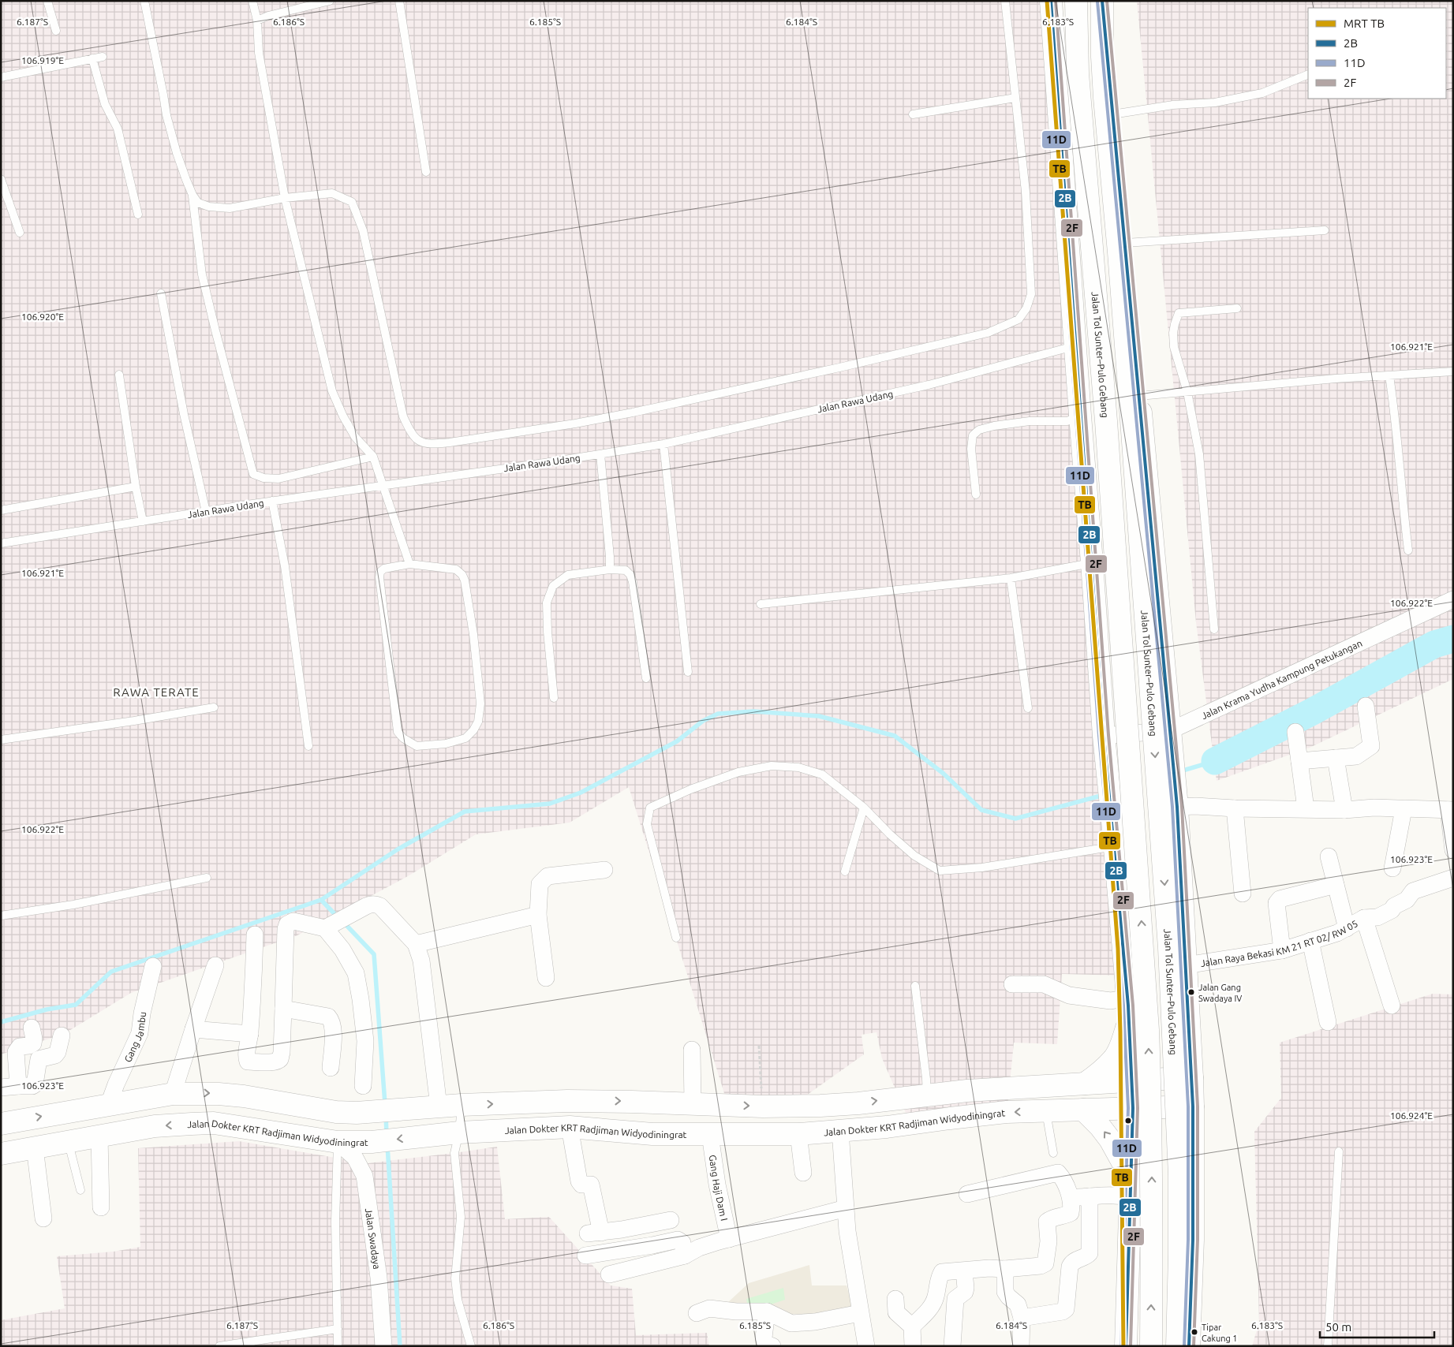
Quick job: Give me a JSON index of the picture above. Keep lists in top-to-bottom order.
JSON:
{
  "streets": {
    "main road": ["Jalan Tol Sunter–Pulo Gebang", "Jalan Dokter KRT Radjiman Widyodiningrat"],
    "street": [
      "Jalan Krama Yudha Kampung Petukangan",
      "Jalan Raya Bekasi KM 21 RT 02/ RW 05",
      "Gang Jambu",
      "Gang Haji Dam I",
      "Jalan Swadaya"
    ],
    "lane": ["Jalan Rawa Udang"]
  },
  "crossings": [
    ["Jalan Dokter KRT Radjiman Widyodiningrat", "Gang Haji Dam I"],
    ["Jalan Dokter KRT Radjiman Widyodiningrat", "Jalan Swadaya"]
  ],
  "districts": ["RAWA TERATE"],
  "places": ["Jalan Gang Swadaya IV", "Tipar Cakung 1"],
  "lines": [
    "metro line TB",
    "transit line 2B",
    "transit line 11D",
    "transit line 2F"
  ],
  "legend": [
    "MRT TB",
    "2B",
    "11D",
    "2F"
  ],
  "scale_bar": "50 m",
  "coordinates": [
    "6.187°S",
    "6.186°S",
    "6.185°S",
    "6.184°S",
    "6.183°S",
    "106.919°E",
    "106.920°E",
    "106.921°E",
    "106.922°E",
    "106.923°E",
    "106.924°E"
  ]
}
